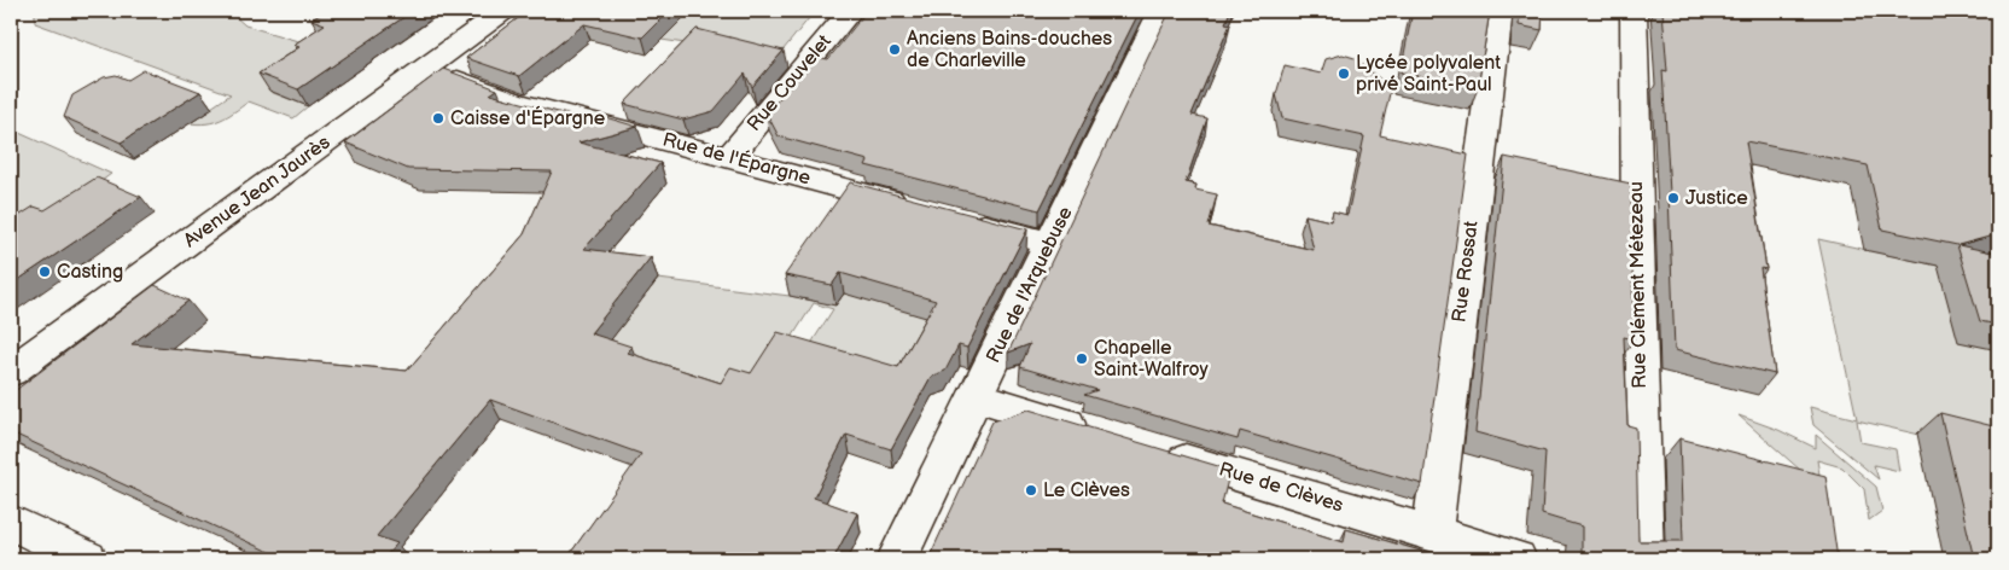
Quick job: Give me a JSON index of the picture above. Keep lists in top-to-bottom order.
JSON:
{
  "streets": {
    "street": [
      "Rue Couvelet",
      "Rue de l'Épargne",
      "Avenue Jean Jaurès",
      "Rue Rossat",
      "Rue de l'Arquebuse",
      "Rue Clément Métezeau",
      "Rue de Clèves"
    ]
  },
  "crossings": [
    ["Rue Couvelet", "Rue de l'Épargne"],
    ["Rue de l'Épargne", "Avenue Jean Jaurès"],
    ["Rue Rossat", "Rue de Clèves"]
  ],
  "places": [
    "Anciens Bains-douches de Charleville",
    "Lycée polyvalent privé Saint-Paul",
    "Caisse d'Épargne",
    "Justice",
    "Casting",
    "Chapelle Saint-Walfroy",
    "Le Clèves"
  ]
}
